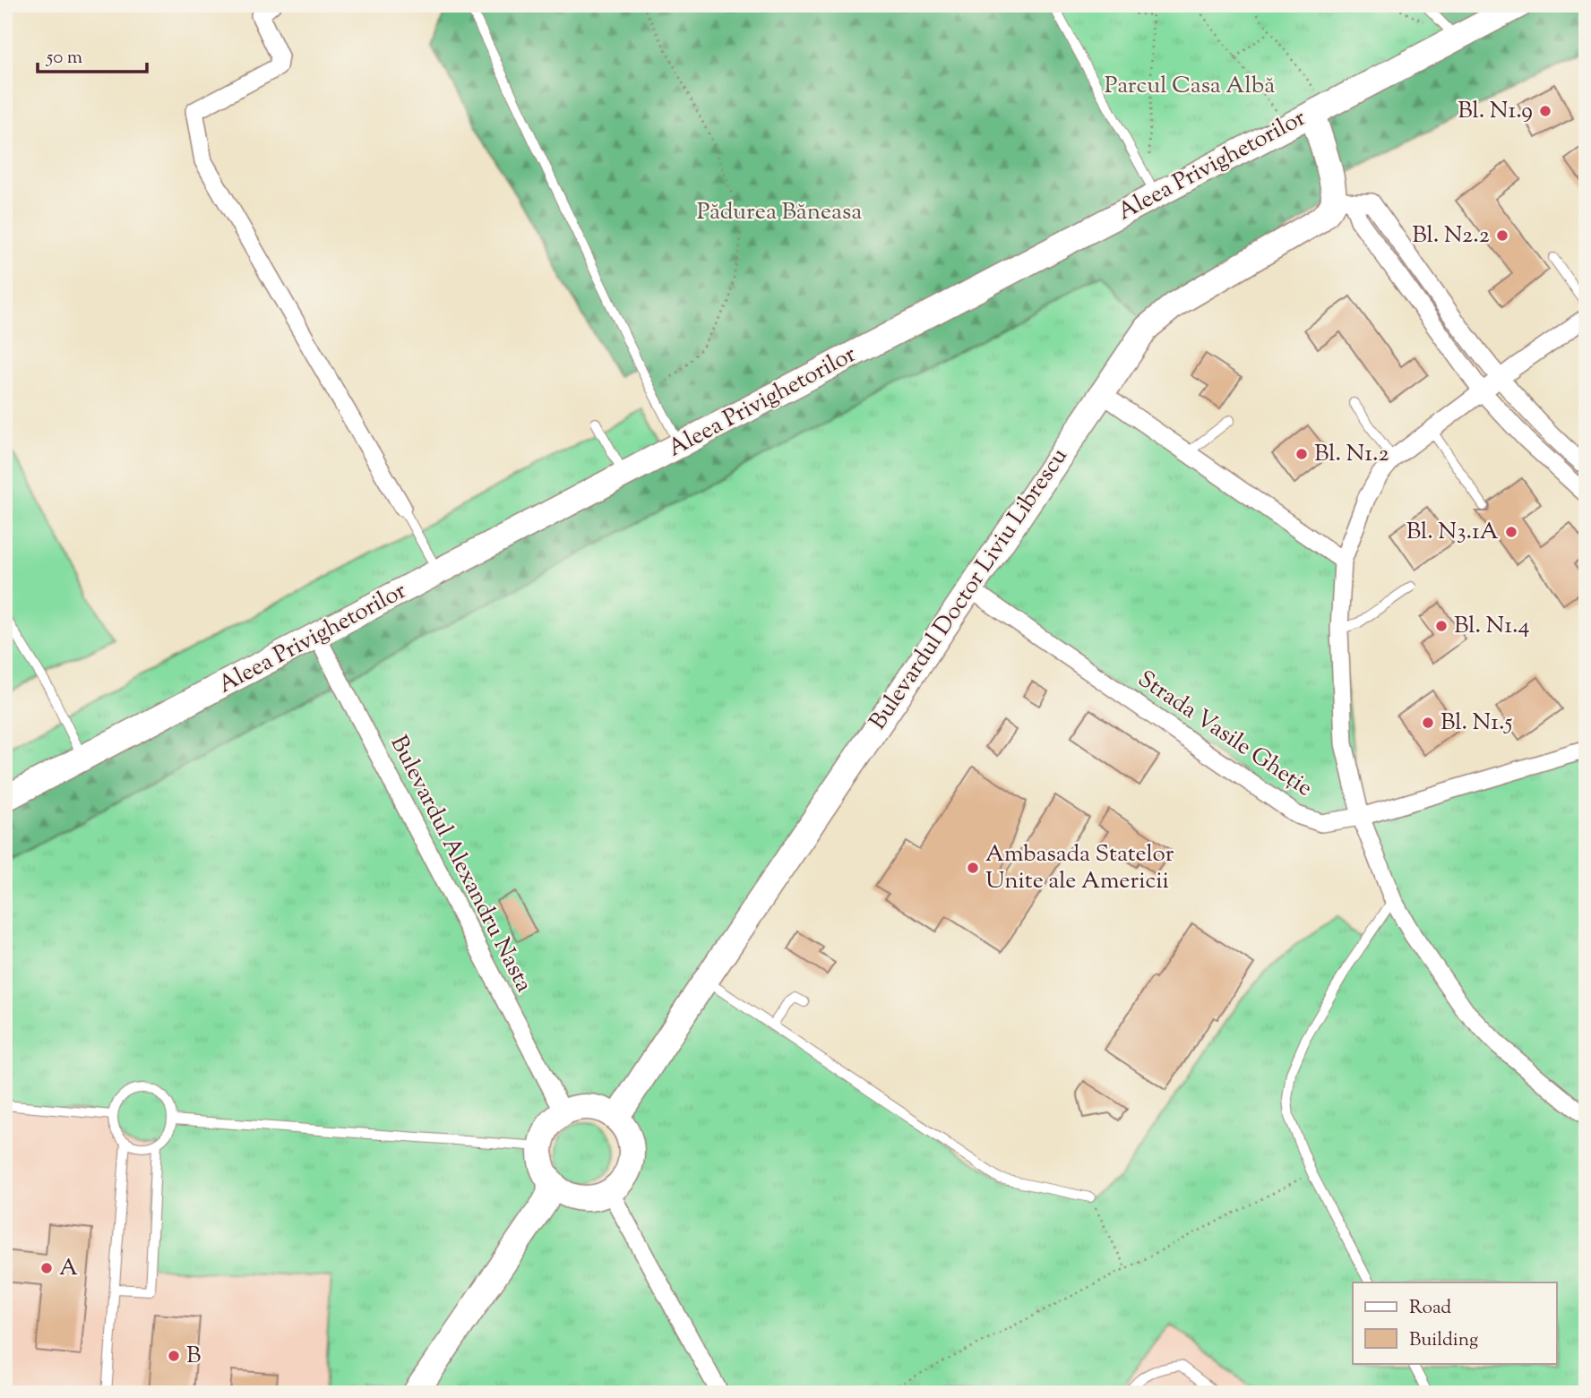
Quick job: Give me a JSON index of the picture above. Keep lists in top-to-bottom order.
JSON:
{
  "streets": {
    "street": [
      "Aleea Privighetorilor",
      "Bulevardul Doctor Liviu Librescu",
      "Strada Vasile Gheție",
      "Bulevardul Alexandru Nasta"
    ]
  },
  "crossings": [
    ["Aleea Privighetorilor", "Bulevardul Alexandru Nasta"],
    ["Bulevardul Doctor Liviu Librescu", "Strada Vasile Gheție"],
    ["Bulevardul Doctor Liviu Librescu", "Bulevardul Alexandru Nasta"]
  ],
  "parks": ["Parcul Casa Albă", "Pădurea Băneasa"],
  "places": [
    "Bl. N1.9",
    "Bl. N2.2",
    "Bl. N1.2",
    "Bl. N3.1A",
    "Bl. N1.4",
    "Bl. N1.5",
    "Ambasada Statelor Unite ale Americii",
    "A",
    "B"
  ],
  "legend": ["Road", "Building"],
  "scale_bar": "50 m"
}
